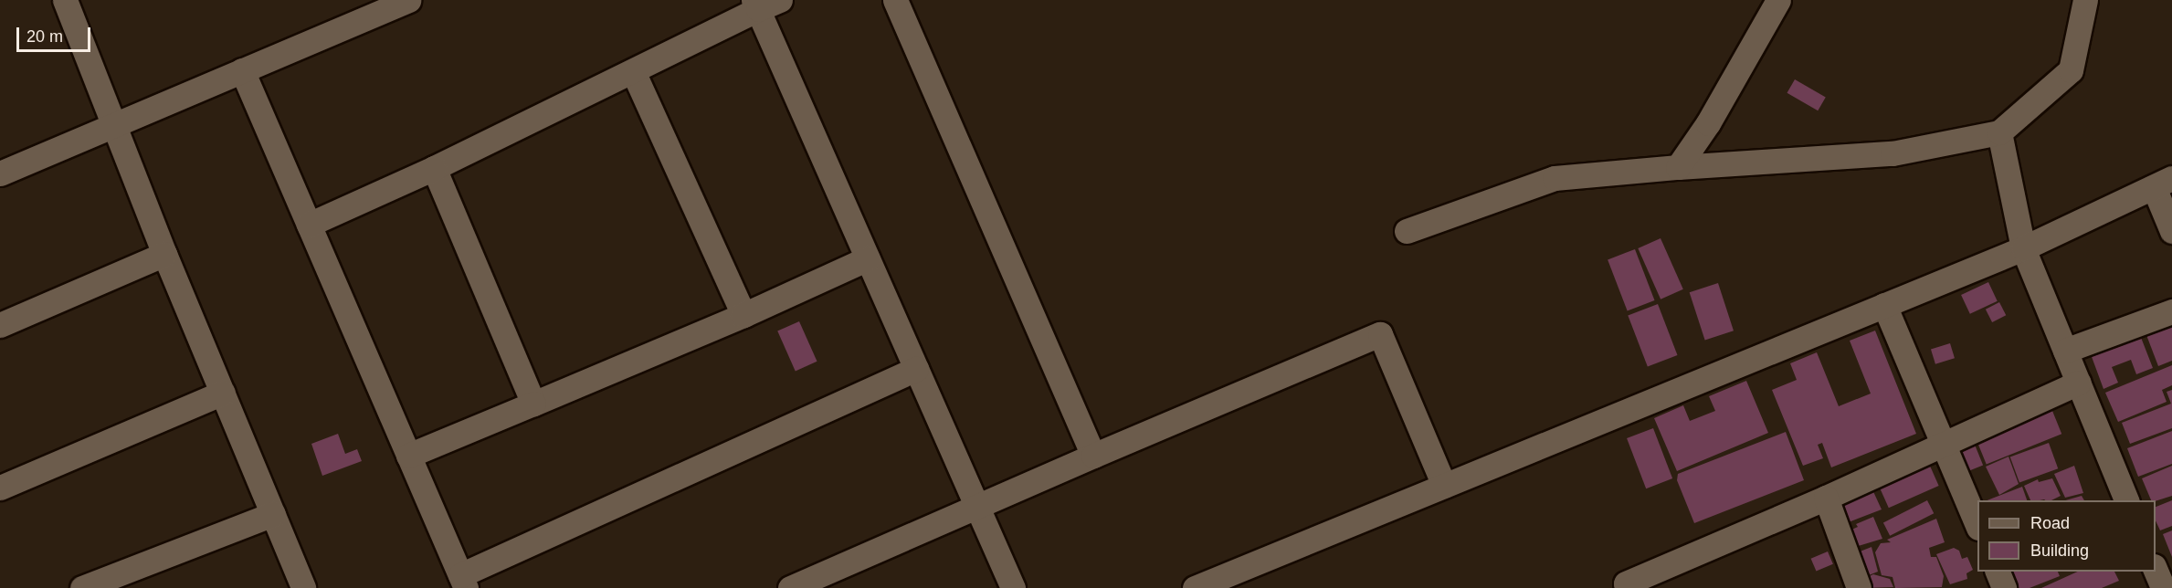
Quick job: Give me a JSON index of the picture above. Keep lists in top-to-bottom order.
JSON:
{
  "legend": ["Road", "Building"],
  "scale_bar": "20 m"
}
